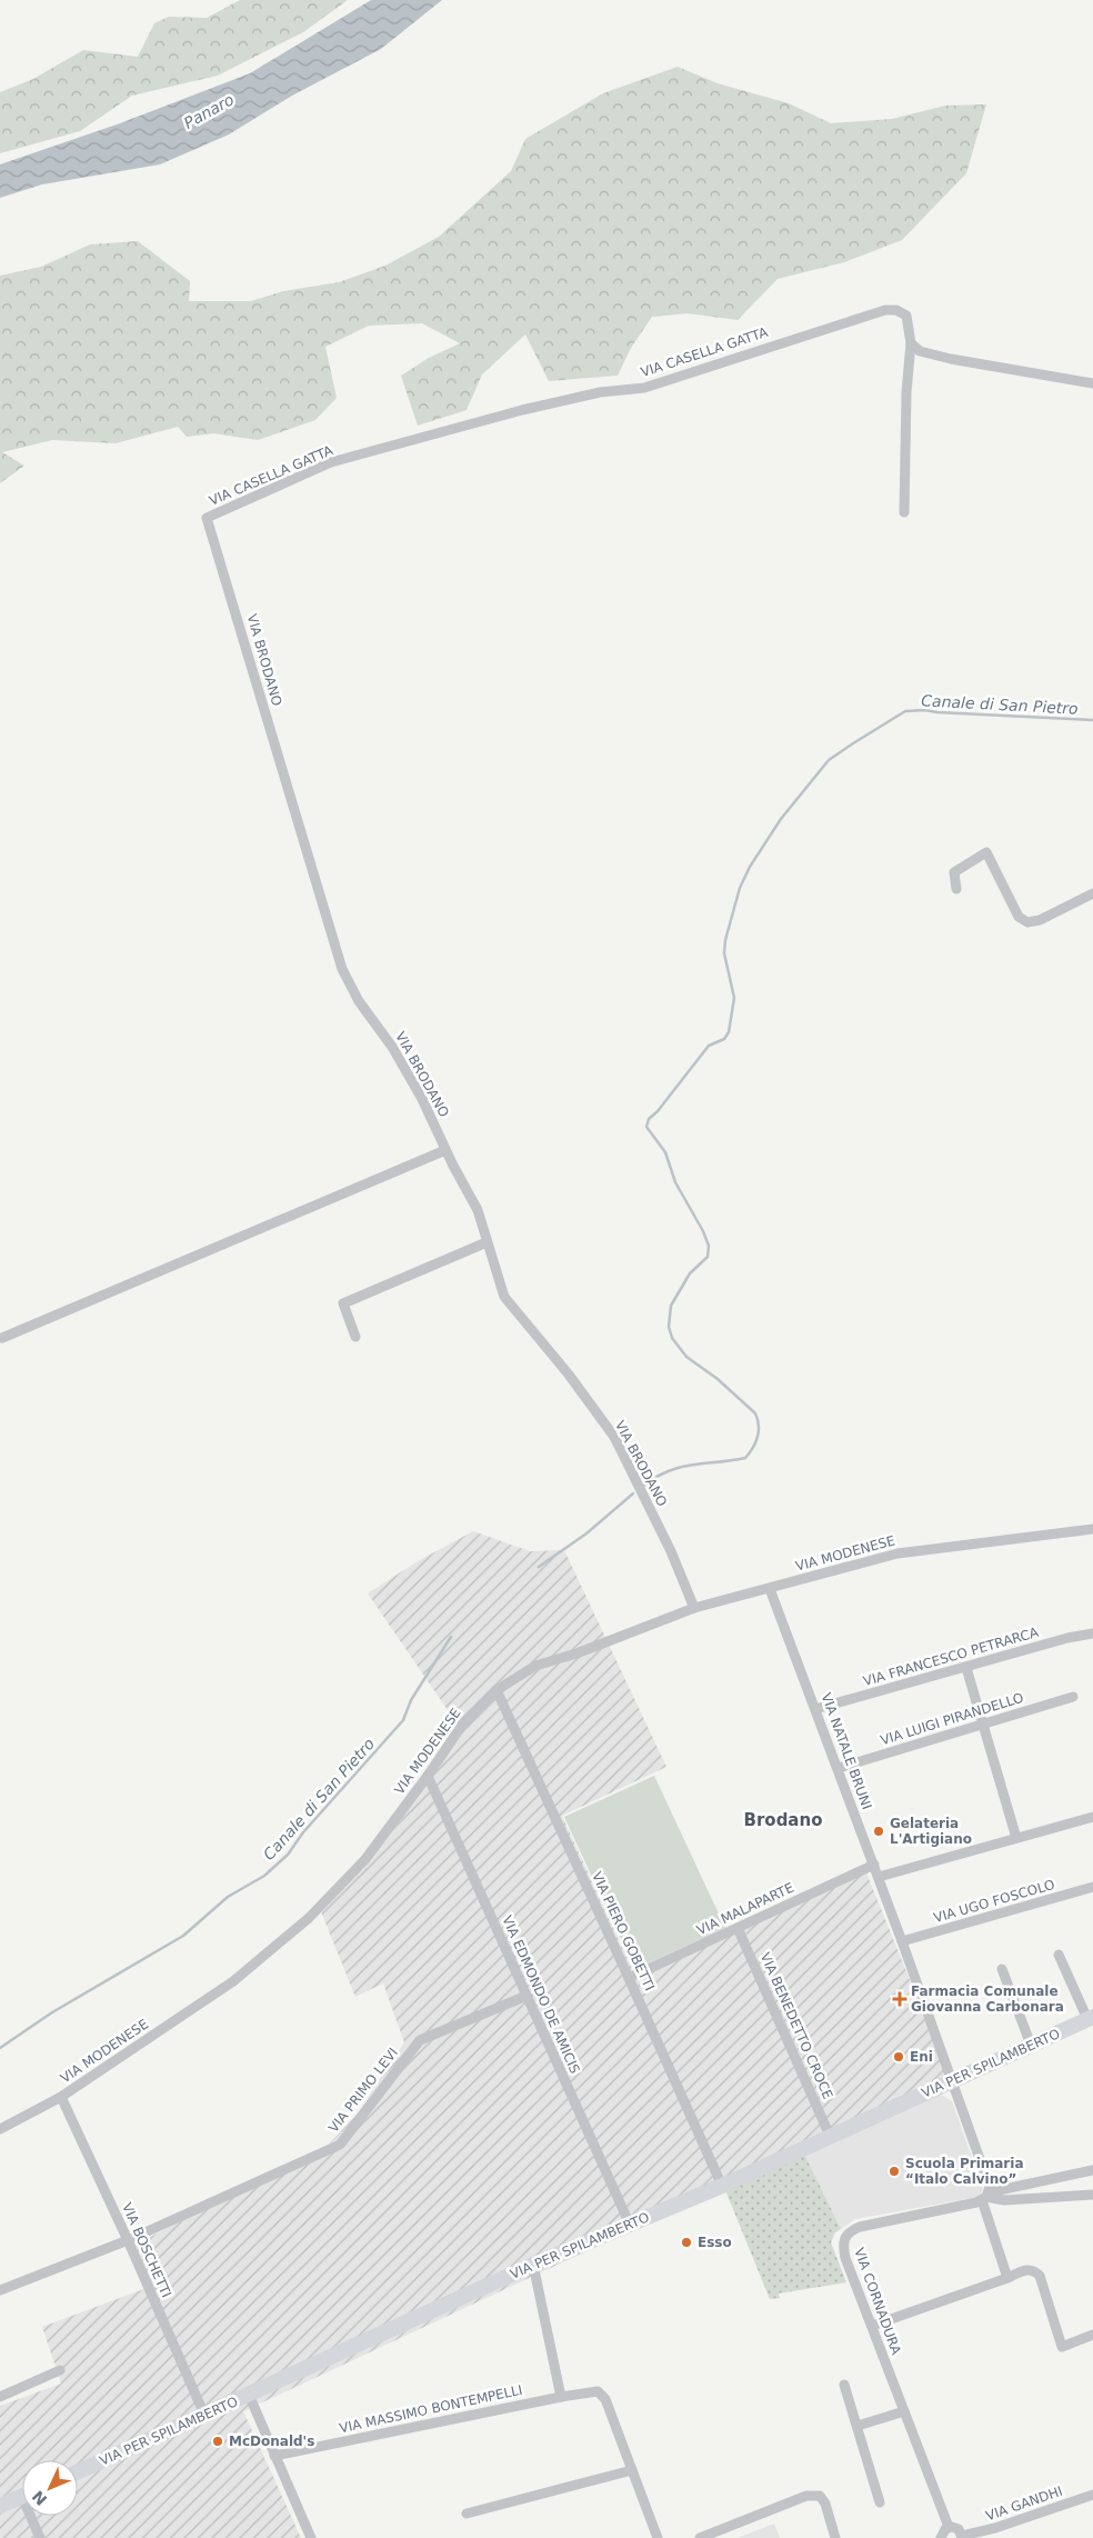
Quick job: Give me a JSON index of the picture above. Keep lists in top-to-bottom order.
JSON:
{
  "streets": {
    "main road": ["VIA PER SPILAMBERTO"],
    "street": [
      "VIA CASELLA GATTA",
      "VIA BRODANO",
      "VIA MODENESE",
      "VIA FRANCESCO PETRARCA",
      "VIA LUIGI PIRANDELLO",
      "VIA NATALE BRUNI",
      "VIA UGO FOSCOLO",
      "VIA MALAPARTE",
      "VIA PIERO GOBETTI",
      "VIA EDMONDO DE AMICIS",
      "VIA BENEDETTO CROCE",
      "VIA PRIMO LEVI",
      "VIA BOSCHETTI",
      "VIA CORNADURA",
      "VIA MASSIMO BONTEMPELLI",
      "VIA GANDHI"
    ]
  },
  "crossings": [
    ["VIA CASELLA GATTA", "VIA BRODANO"],
    ["VIA BRODANO", "VIA MODENESE"],
    ["VIA MODENESE", "VIA NATALE BRUNI"],
    ["VIA MODENESE", "VIA PIERO GOBETTI"],
    ["VIA MODENESE", "VIA EDMONDO DE AMICIS"],
    ["VIA MODENESE", "VIA BOSCHETTI"],
    ["VIA FRANCESCO PETRARCA", "VIA NATALE BRUNI"],
    ["VIA LUIGI PIRANDELLO", "VIA NATALE BRUNI"],
    ["VIA NATALE BRUNI", "VIA UGO FOSCOLO"],
    ["VIA NATALE BRUNI", "VIA MALAPARTE"],
    ["VIA NATALE BRUNI", "VIA PER SPILAMBERTO"],
    ["VIA MALAPARTE", "VIA PIERO GOBETTI"],
    ["VIA MALAPARTE", "VIA BENEDETTO CROCE"],
    ["VIA PIERO GOBETTI", "VIA PER SPILAMBERTO"],
    ["VIA EDMONDO DE AMICIS", "VIA PER SPILAMBERTO"],
    ["VIA EDMONDO DE AMICIS", "VIA PRIMO LEVI"],
    ["VIA BENEDETTO CROCE", "VIA PER SPILAMBERTO"],
    ["VIA PER SPILAMBERTO", "VIA BOSCHETTI"],
    ["VIA PRIMO LEVI", "VIA BOSCHETTI"]
  ],
  "districts": ["Brodano"],
  "water": ["Panaro", "Canale di San Pietro"],
  "places": {
    "other": [
      "Gelateria L'Artigiano",
      "Eni",
      "Scuola Primaria “Italo Calvino”",
      "Esso",
      "McDonald's"
    ],
    "health": ["Farmacia Comunale Giovanna Carbonara"]
  },
  "north": "bottom left"
}
